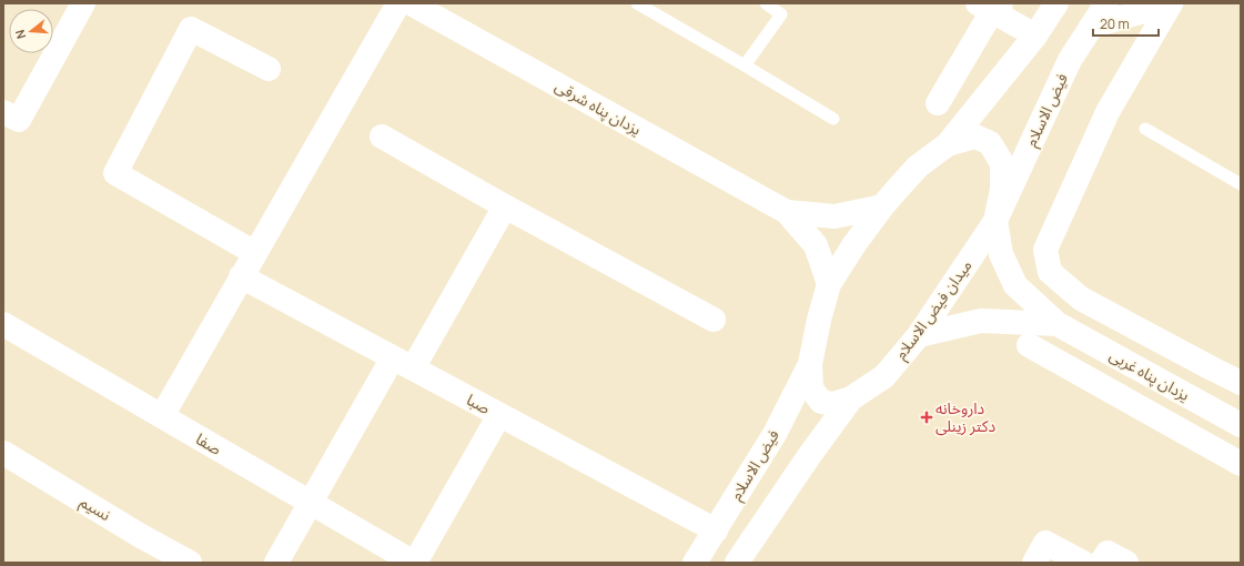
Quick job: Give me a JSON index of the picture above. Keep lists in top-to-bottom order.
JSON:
{
  "streets": {
    "street": [
      "یزدان پناه شرقی",
      "فیض الاسلام",
      "میدان فیض الاسلام",
      "یزدان پناه غربی",
      "صبا",
      "صفا",
      "نسیم"
    ]
  },
  "crossings": [
    ["یزدان پناه شرقی", "میدان فیض الاسلام"],
    ["فیض الاسلام", "میدان فیض الاسلام"],
    ["فیض الاسلام", "یزدان پناه غربی"],
    ["فیض الاسلام", "صبا"],
    ["میدان فیض الاسلام", "یزدان پناه غربی"]
  ],
  "places": {
    "health": ["داروخانه دکتر زینلی"]
  },
  "scale_bar": "20 m",
  "north": "left"
}
